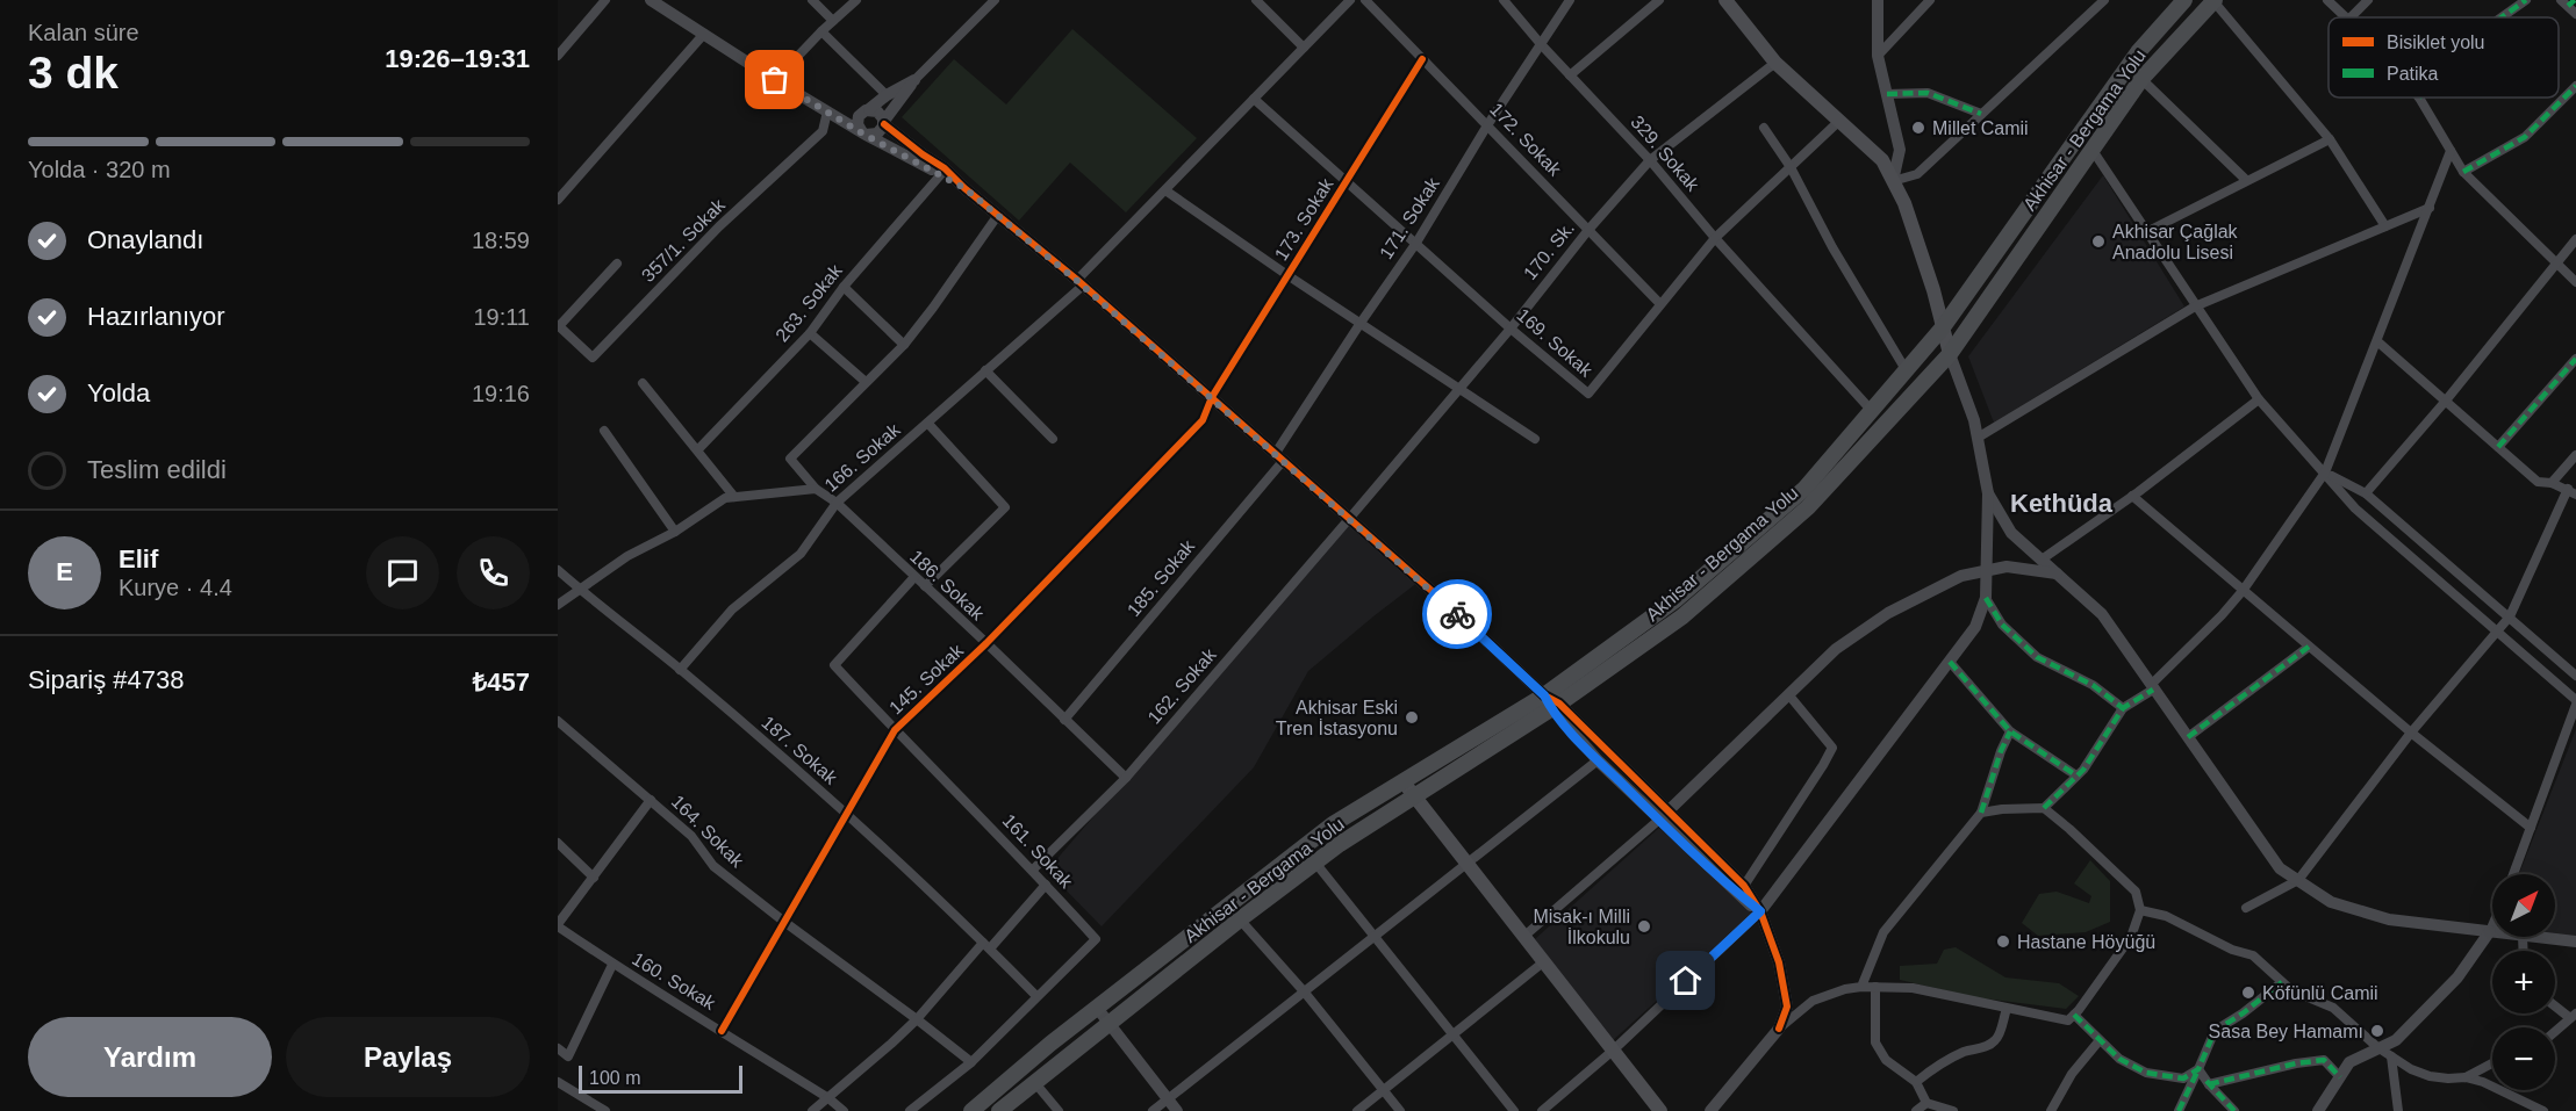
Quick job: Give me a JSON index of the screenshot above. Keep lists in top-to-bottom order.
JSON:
{
  "streets": {
    "main road": ["Akhisar - Bergama Yolu"],
    "street": [
      "172. Sokak",
      "329. Sokak",
      "171. Sokak",
      "173. Sokak",
      "357/1. Sokak",
      "170. Sk.",
      "263. Sokak",
      "169. Sokak",
      "166. Sokak",
      "185. Sokak",
      "186. Sokak",
      "145. Sokak",
      "162. Sokak",
      "187. Sokak",
      "164. Sokak",
      "161. Sokak",
      "160. Sokak"
    ]
  },
  "crossings": [
    ["Akhisar - Bergama Yolu", "329. Sokak"],
    ["172. Sokak", "171. Sokak"],
    ["172. Sokak", "173. Sokak"],
    ["172. Sokak", "170. Sk."],
    ["172. Sokak", "169. Sokak"],
    ["329. Sokak", "171. Sokak"],
    ["329. Sokak", "170. Sk."],
    ["329. Sokak", "169. Sokak"],
    ["171. Sokak", "169. Sokak"],
    ["171. Sokak", "185. Sokak"],
    ["173. Sokak", "169. Sokak"],
    ["173. Sokak", "145. Sokak"],
    ["170. Sk.", "169. Sokak"],
    ["170. Sk.", "162. Sokak"],
    ["169. Sokak", "166. Sokak"],
    ["166. Sokak", "186. Sokak"],
    ["166. Sokak", "187. Sokak"],
    ["185. Sokak", "186. Sokak"],
    ["186. Sokak", "145. Sokak"],
    ["186. Sokak", "162. Sokak"],
    ["186. Sokak", "161. Sokak"],
    ["145. Sokak", "187. Sokak"],
    ["145. Sokak", "164. Sokak"],
    ["145. Sokak", "161. Sokak"],
    ["145. Sokak", "160. Sokak"],
    ["162. Sokak", "161. Sokak"],
    ["187. Sokak", "161. Sokak"]
  ],
  "districts": ["Kethüda"],
  "places": [
    "Millet Camii",
    "Akhisar Çağlak Anadolu Lisesi",
    "Akhisar Eski Tren İstasyonu",
    "Misak-ı Milli İlkokulu",
    "Hastane Höyüğü",
    "Köfünlü Camii",
    "Sasa Bey Hamamı"
  ],
  "legend": ["Bisiklet yolu", "Patika"],
  "scale_bar": "100 m",
  "north": "top right",
  "page": {
    "heading": ["3 dk", "Kalan süre", "19:26–19:31"],
    "panel": [
      "Elif",
      "Kurye · 4.4",
      "Sipariş #4738",
      "₺457"
    ],
    "bar": "Yolda · 320 m",
    "list": [
      ["Onaylandı", "18:59"],
      ["Hazırlanıyor", "19:11"],
      ["Yolda", "19:16"],
      "Teslim edildi"
    ],
    "round": "E",
    "map_buttons": ["+", "−"],
    "buttons": ["Yardım", "Paylaş"],
    "scale": "100 m"
  }
}
